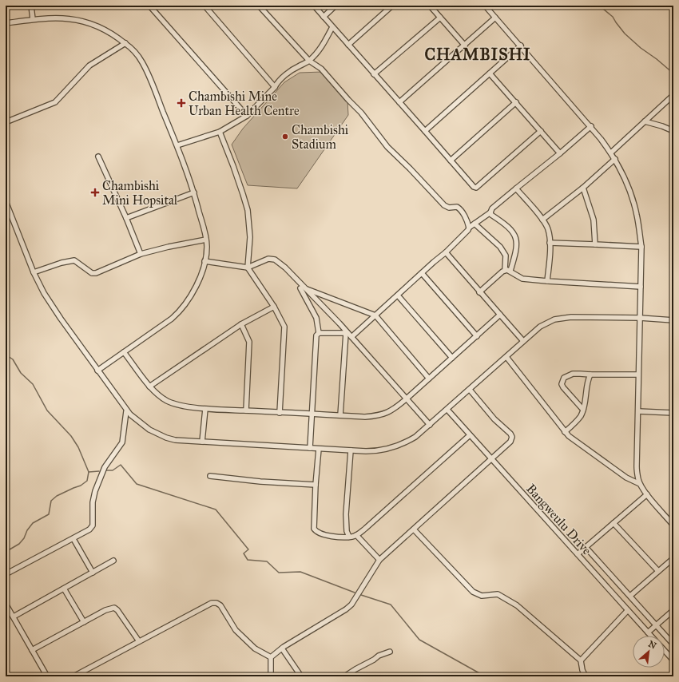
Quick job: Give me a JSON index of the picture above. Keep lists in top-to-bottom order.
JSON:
{
  "streets": {
    "street": ["Bangweulu Drive"]
  },
  "districts": ["CHAMBISHI"],
  "places": {
    "health": ["Chambishi Mine Urban Health Centre", "Chambishi Mini Hopsital"],
    "other": ["Chambishi Stadium"]
  },
  "north": "top right"
}
